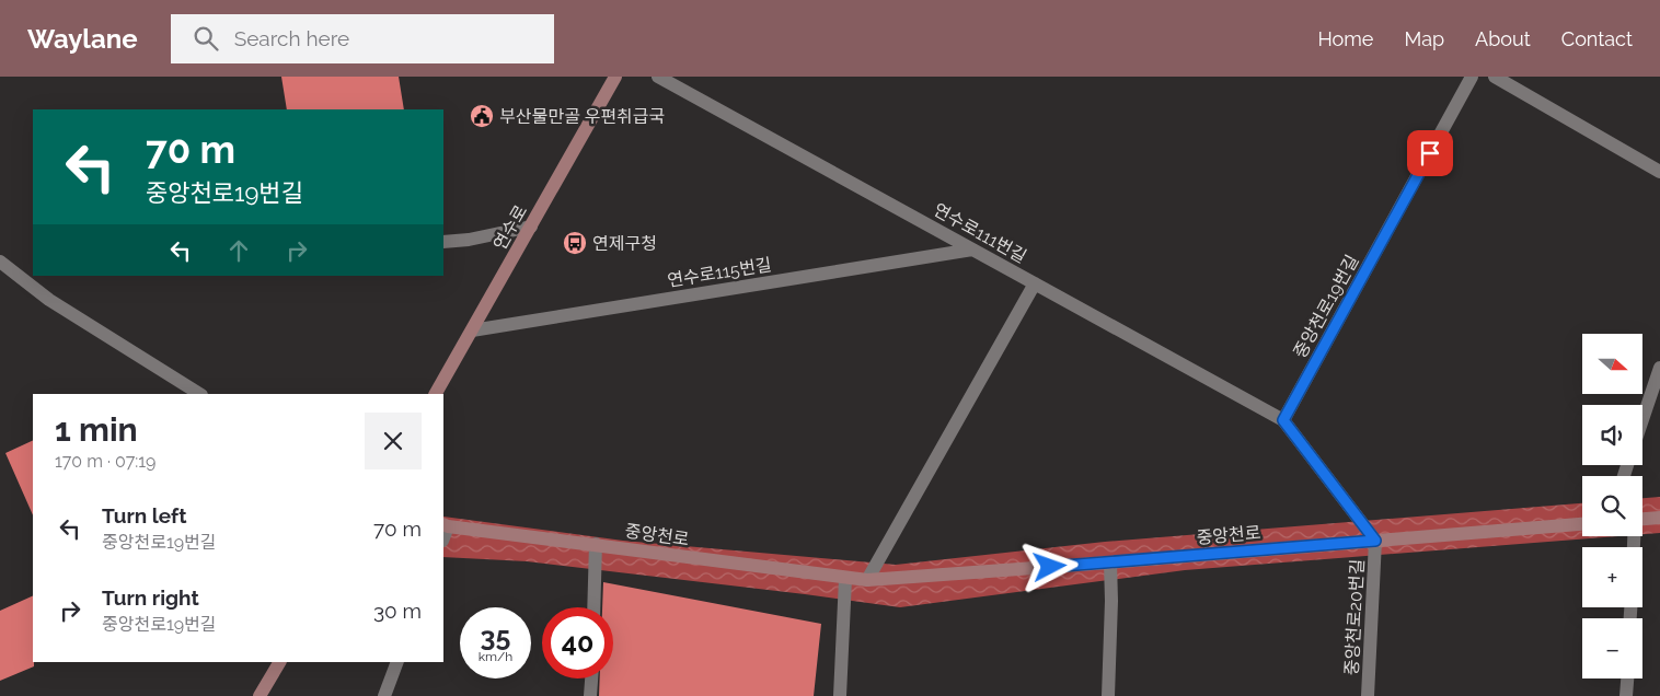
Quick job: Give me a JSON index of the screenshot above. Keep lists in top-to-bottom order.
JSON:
{
  "streets": {
    "street": [
      "연수로",
      "연수로111번길",
      "연수로115번길",
      "중앙천로19번길",
      "중앙천로",
      "중앙천로20번길"
    ]
  },
  "crossings": [
    ["연수로", "연수로115번길"],
    ["연수로111번길", "연수로115번길"],
    ["연수로111번길", "중앙천로19번길"],
    ["중앙천로", "중앙천로20번길"]
  ],
  "places": {
    "public building": ["부산물만골 우편취급국"],
    "bus stop": ["연제구청"]
  },
  "north": "right",
  "page": {
    "header": "Waylane",
    "search": "Search here",
    "nav": [
      "Home",
      "Map",
      "About",
      "Contact"
    ],
    "turn": ["70 m", "중앙천로19번길"],
    "map_buttons": ["+", "−"],
    "heading": ["1 min", "170 m · 07:19"],
    "list": [
      {
        "name": "Turn left",
        "note": "중앙천로19번길",
        "value": "70 m"
      },
      {
        "name": "Turn right",
        "note": "중앙천로19번길",
        "value": "30 m"
      }
    ],
    "speed": "35 km/h",
    "limit": "40"
  }
}
